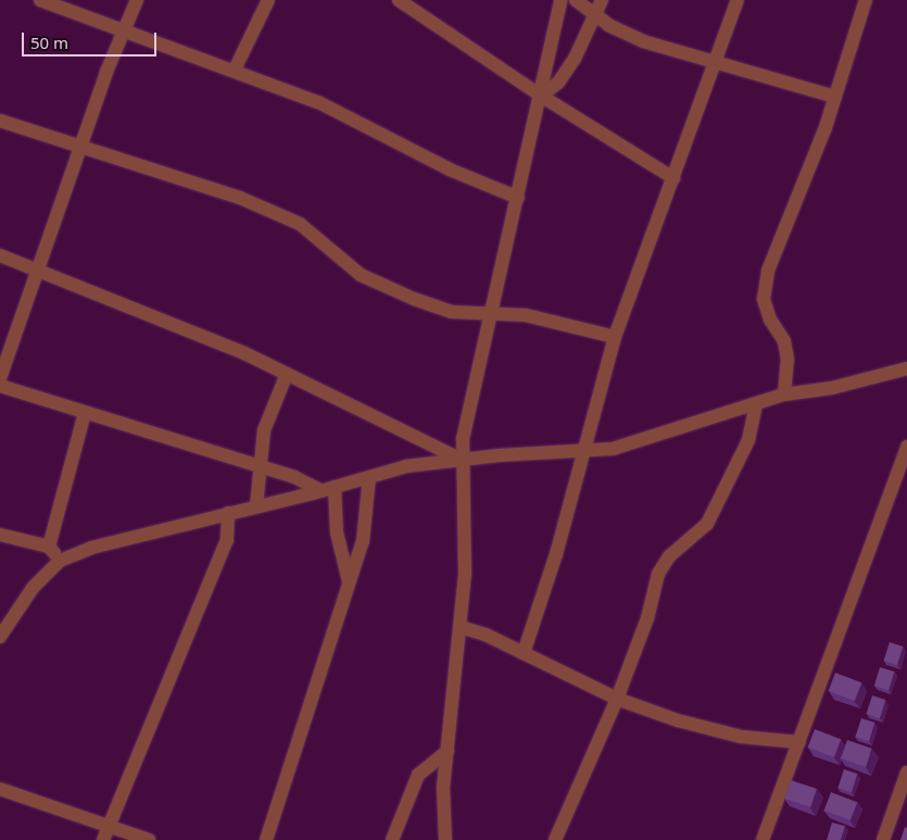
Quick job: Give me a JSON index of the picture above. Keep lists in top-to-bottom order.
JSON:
{
  "scale_bar": "50 m"
}
